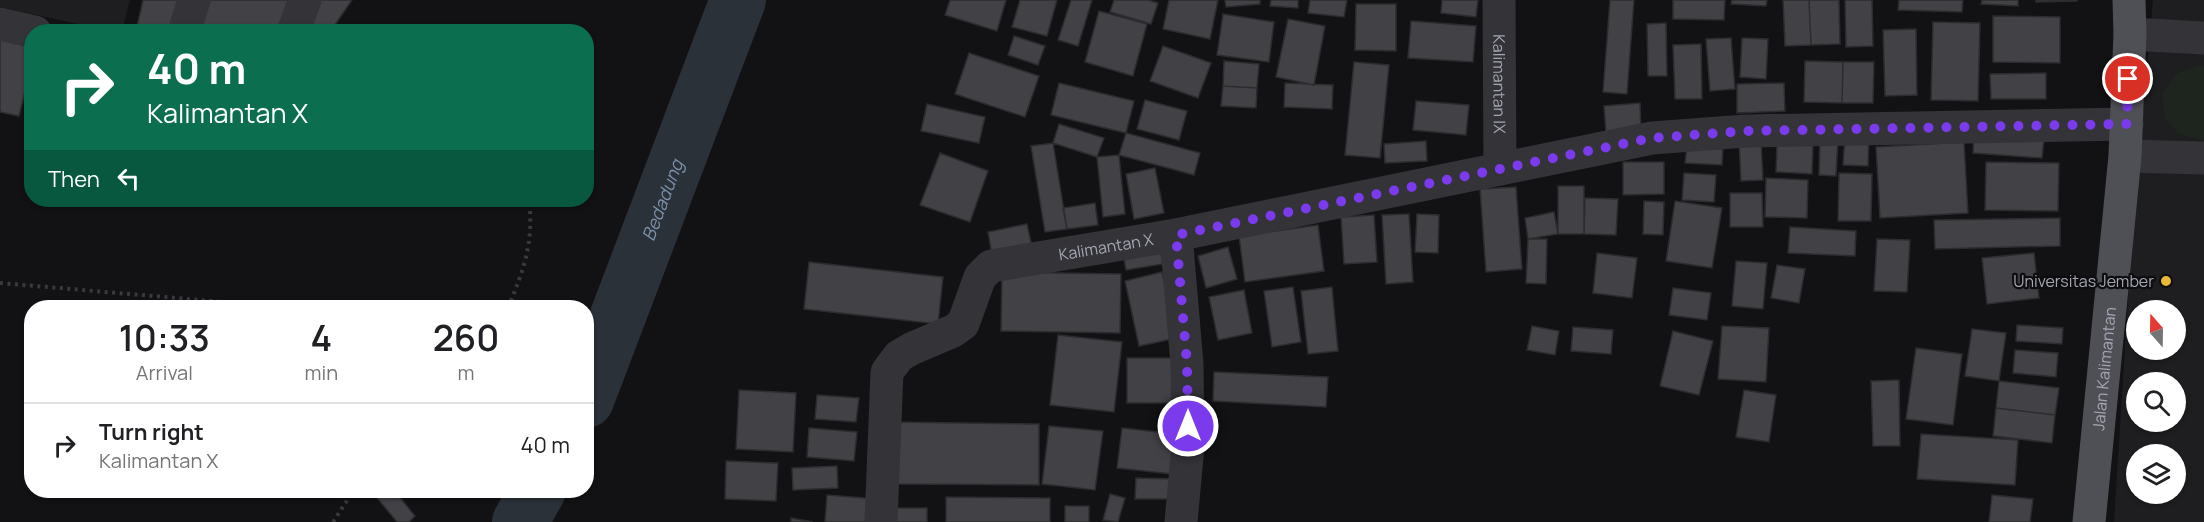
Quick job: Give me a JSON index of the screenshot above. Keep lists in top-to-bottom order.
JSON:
{
  "streets": {
    "main road": ["Jalan Kalimantan"],
    "street": ["Kalimantan IX", "Kalimantan X"]
  },
  "crossings": [
    ["Kalimantan IX", "Kalimantan X"],
    ["Kalimantan X", "Jalan Kalimantan"]
  ],
  "water": ["Bedadung"],
  "places": ["Universitas Jember"],
  "north": "top",
  "page": {
    "turn": ["40 m", "Kalimantan X"],
    "then": "Then",
    "eta": [
      "10:33",
      "Arrival",
      "4",
      "min",
      "260",
      "m"
    ],
    "list": [
      {
        "name": "Turn right",
        "note": "Kalimantan X",
        "value": "40 m"
      }
    ]
  }
}
